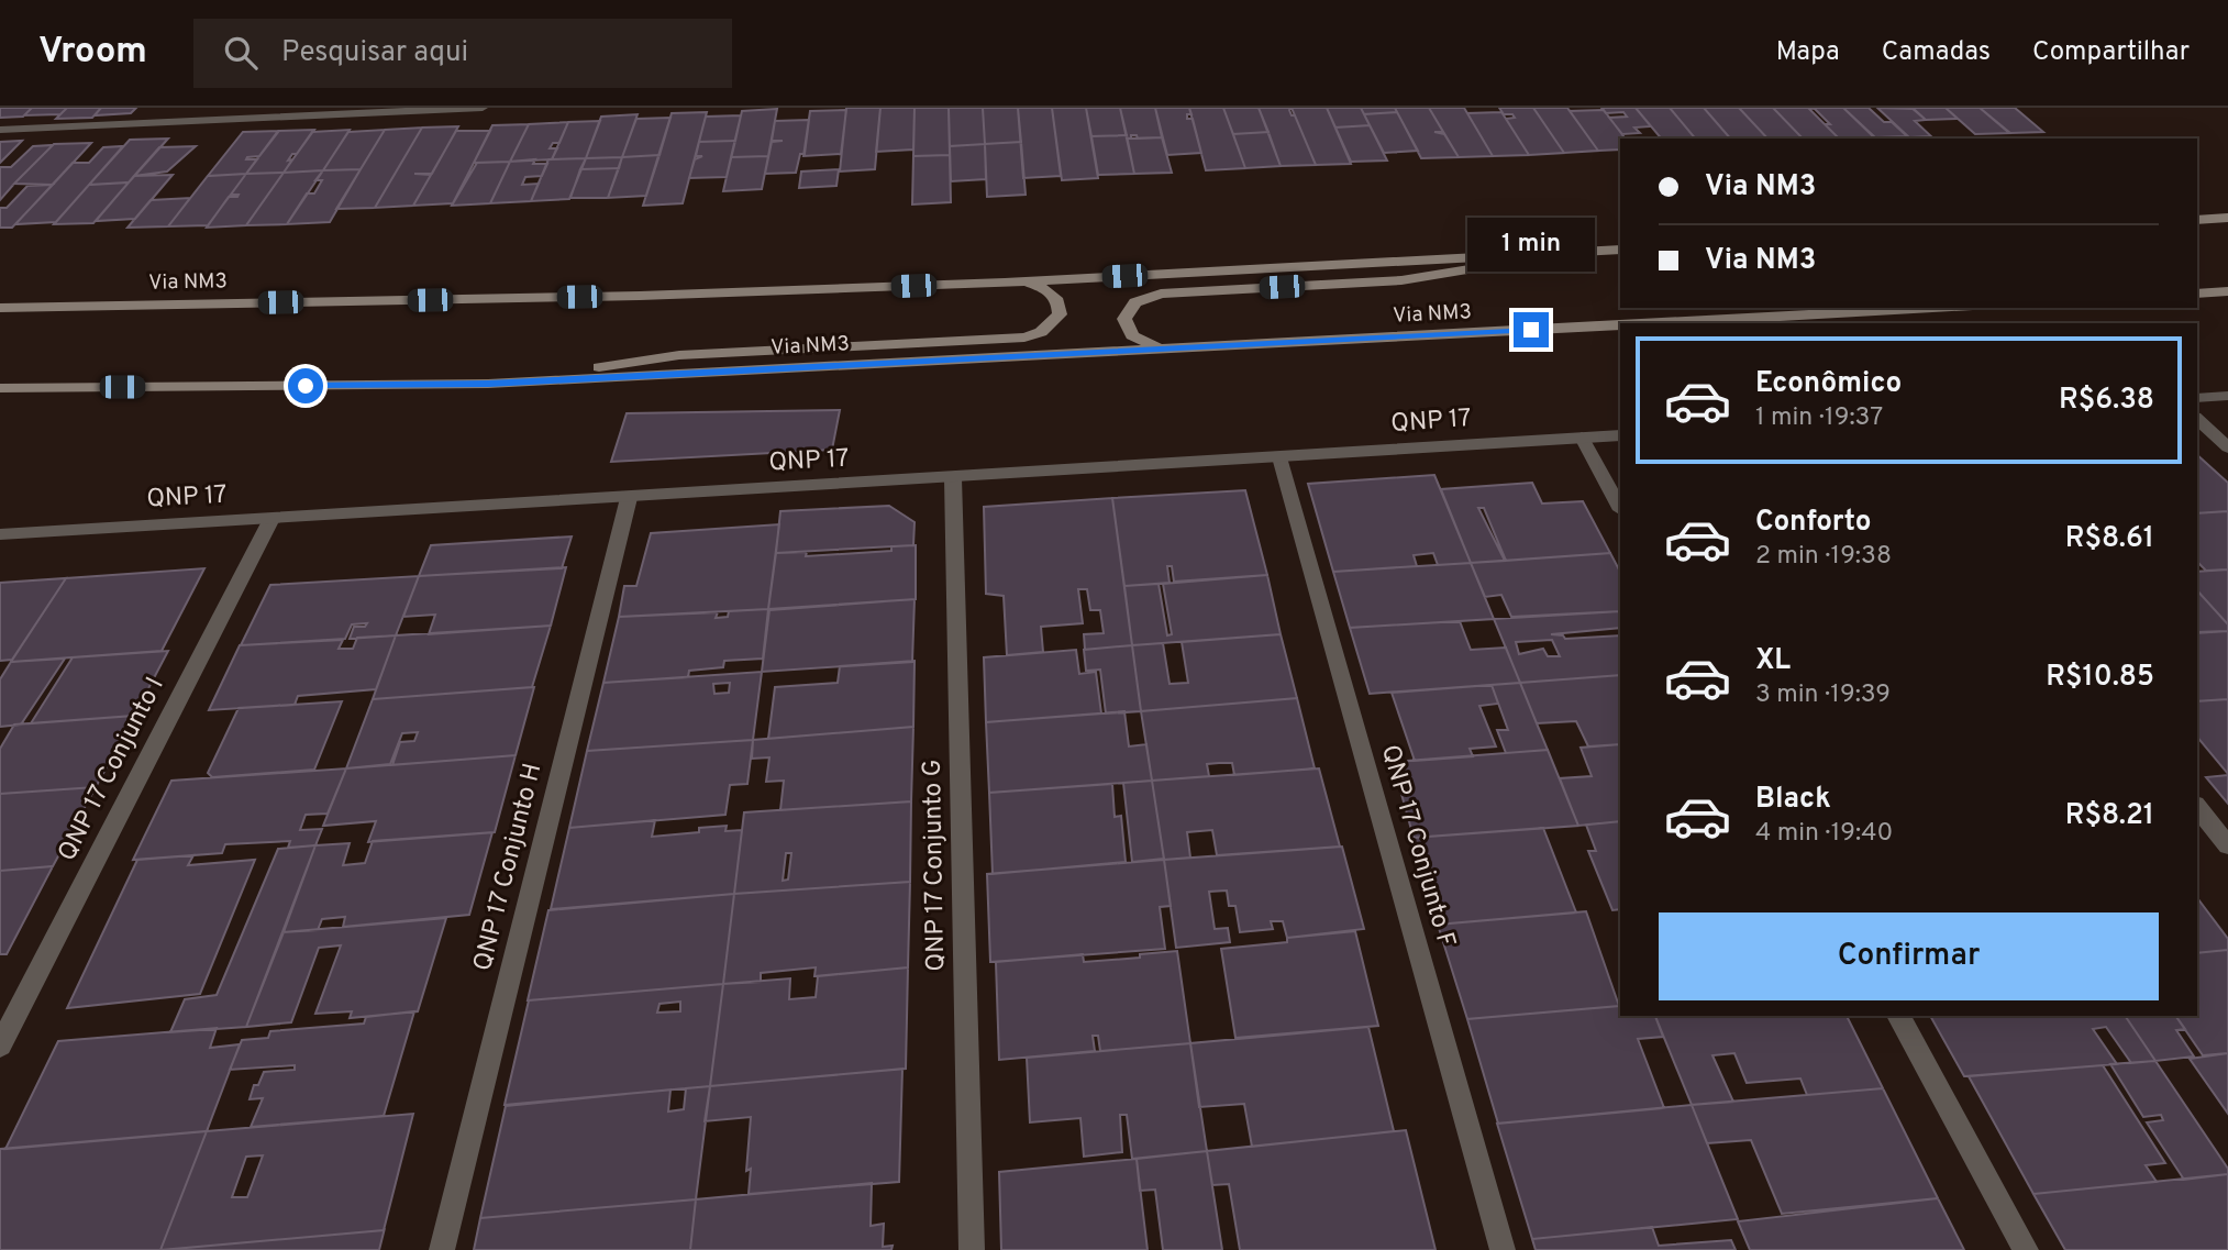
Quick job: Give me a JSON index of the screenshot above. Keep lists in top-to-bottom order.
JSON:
{
  "streets": {
    "main road": ["Via NM3"],
    "street": [
      "QNP 17",
      "QNP 17 Conjunto I",
      "QNP 17 Conjunto F",
      "QNP 17 Conjunto G",
      "QNP 17 Conjunto H"
    ]
  },
  "crossings": [
    ["QNP 17", "QNP 17 Conjunto I"],
    ["QNP 17", "QNP 17 Conjunto F"],
    ["QNP 17", "QNP 17 Conjunto G"],
    ["QNP 17", "QNP 17 Conjunto H"]
  ],
  "page": {
    "header": "Vroom",
    "search": "Pesquisar aqui",
    "nav": ["Mapa", "Camadas", "Compartilhar"],
    "banner": ["Via NM3", "Via NM3"],
    "bubble": "1 min",
    "list": [
      {
        "name": "Econômico",
        "note": "1 min · 19:37",
        "value": "R$6.38"
      },
      {
        "name": "Conforto",
        "note": "2 min · 19:38",
        "value": "R$8.61"
      },
      {
        "name": "XL",
        "note": "3 min · 19:39",
        "value": "R$10.85"
      },
      {
        "name": "Black",
        "note": "4 min · 19:40",
        "value": "R$8.21"
      }
    ],
    "buttons": "Confirmar"
  }
}
